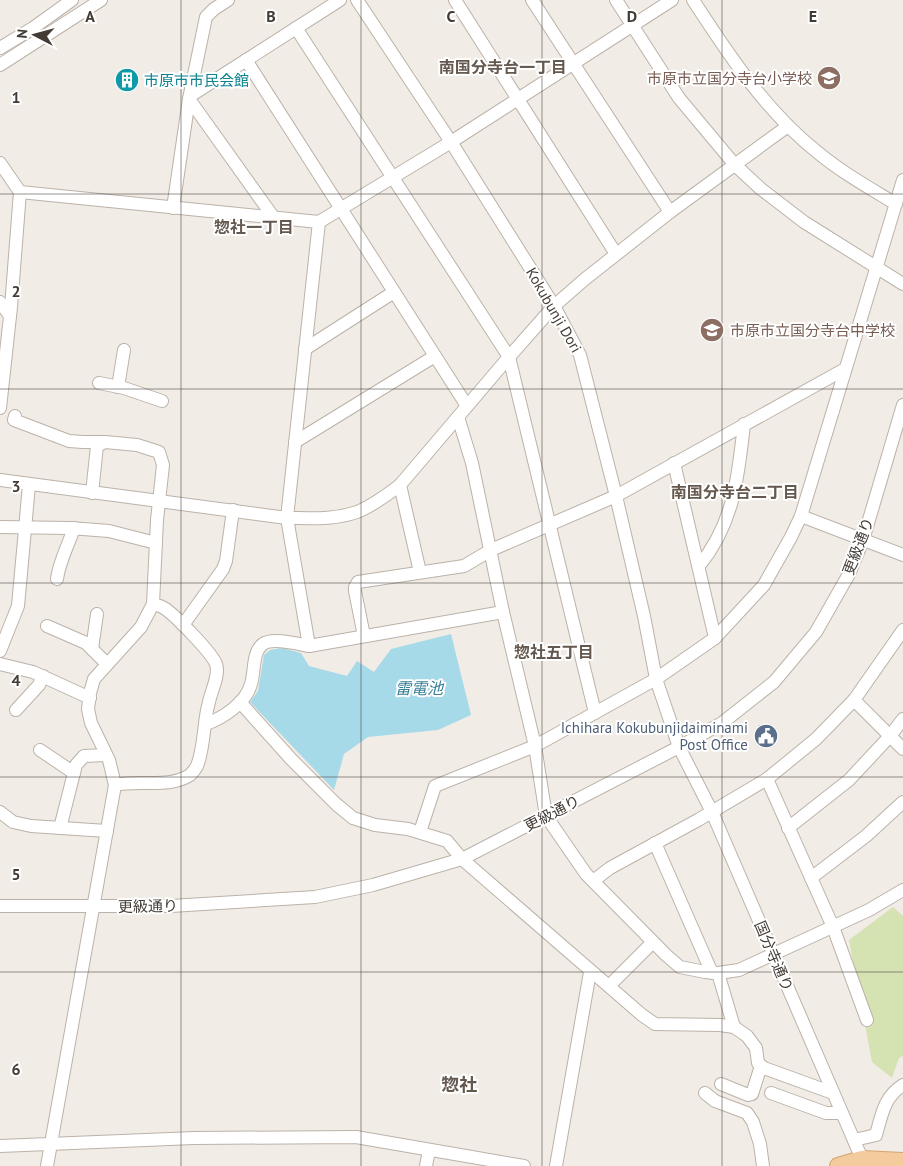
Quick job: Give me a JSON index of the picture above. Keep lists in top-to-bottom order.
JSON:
{
  "streets": {
    "street": ["Kokubunji Dori", "更級通り", "国分寺通り"]
  },
  "crossings": [
    ["Kokubunji Dori", "更級通り"],
    ["Kokubunji Dori", "国分寺通り"],
    ["更級通り", "国分寺通り"]
  ],
  "districts": [
    "南国分寺台一丁目",
    "惣社一丁目",
    "南国分寺台二丁目",
    "惣社五丁目",
    "惣社"
  ],
  "water": ["雷電池"],
  "places": {
    "school or university": ["市原市立国分寺台小学校", "市原市立国分寺台中学校"],
    "building": ["市原市市民会館"],
    "public building": ["Ichihara Kokubunjidaiminami Post Office"]
  },
  "north": "left",
  "grid": {
    "columns": [
      "A",
      "B",
      "C",
      "D",
      "E"
    ],
    "rows": [
      "1",
      "2",
      "3",
      "4",
      "5",
      "6"
    ]
  }
}
